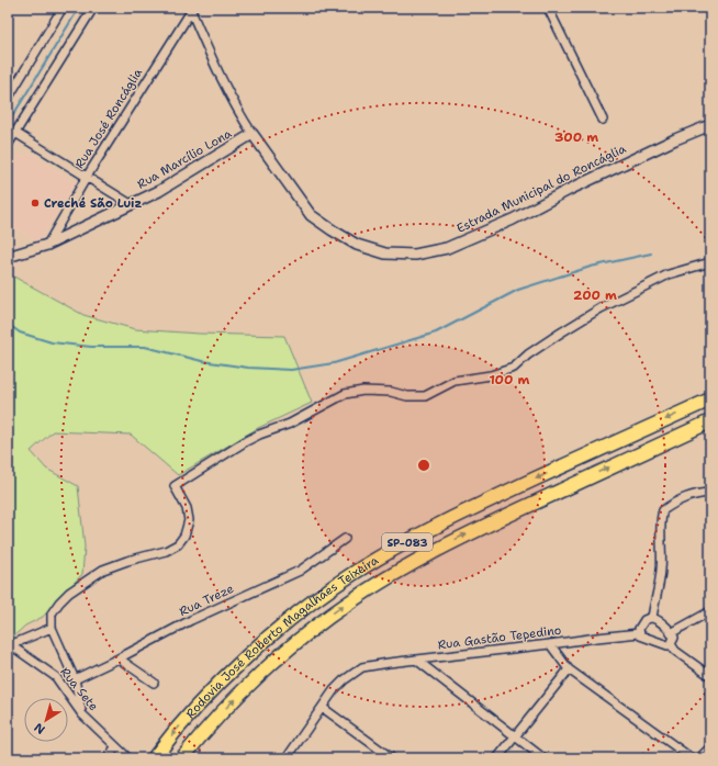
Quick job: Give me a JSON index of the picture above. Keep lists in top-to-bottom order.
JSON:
{
  "streets": {
    "highway": ["SP-083", "Rodovia José Roberto Magalhães Teixeira"],
    "street": [
      "Rua José Roncáglia",
      "Rua Marcílio Lona",
      "Estrada Municipal do Roncáglia",
      "Rua Treze",
      "Rua Gastão Tepedino",
      "Rua Sete"
    ]
  },
  "crossings": [
    ["Rua José Roncáglia", "Rua Marcílio Lona"],
    ["Rua José Roncáglia", "Estrada Municipal do Roncáglia"],
    ["Rua Marcílio Lona", "Estrada Municipal do Roncáglia"]
  ],
  "places": ["Creché São Luiz"],
  "north": "bottom left",
  "rings": ["300 m", "200 m", "100 m"]
}
